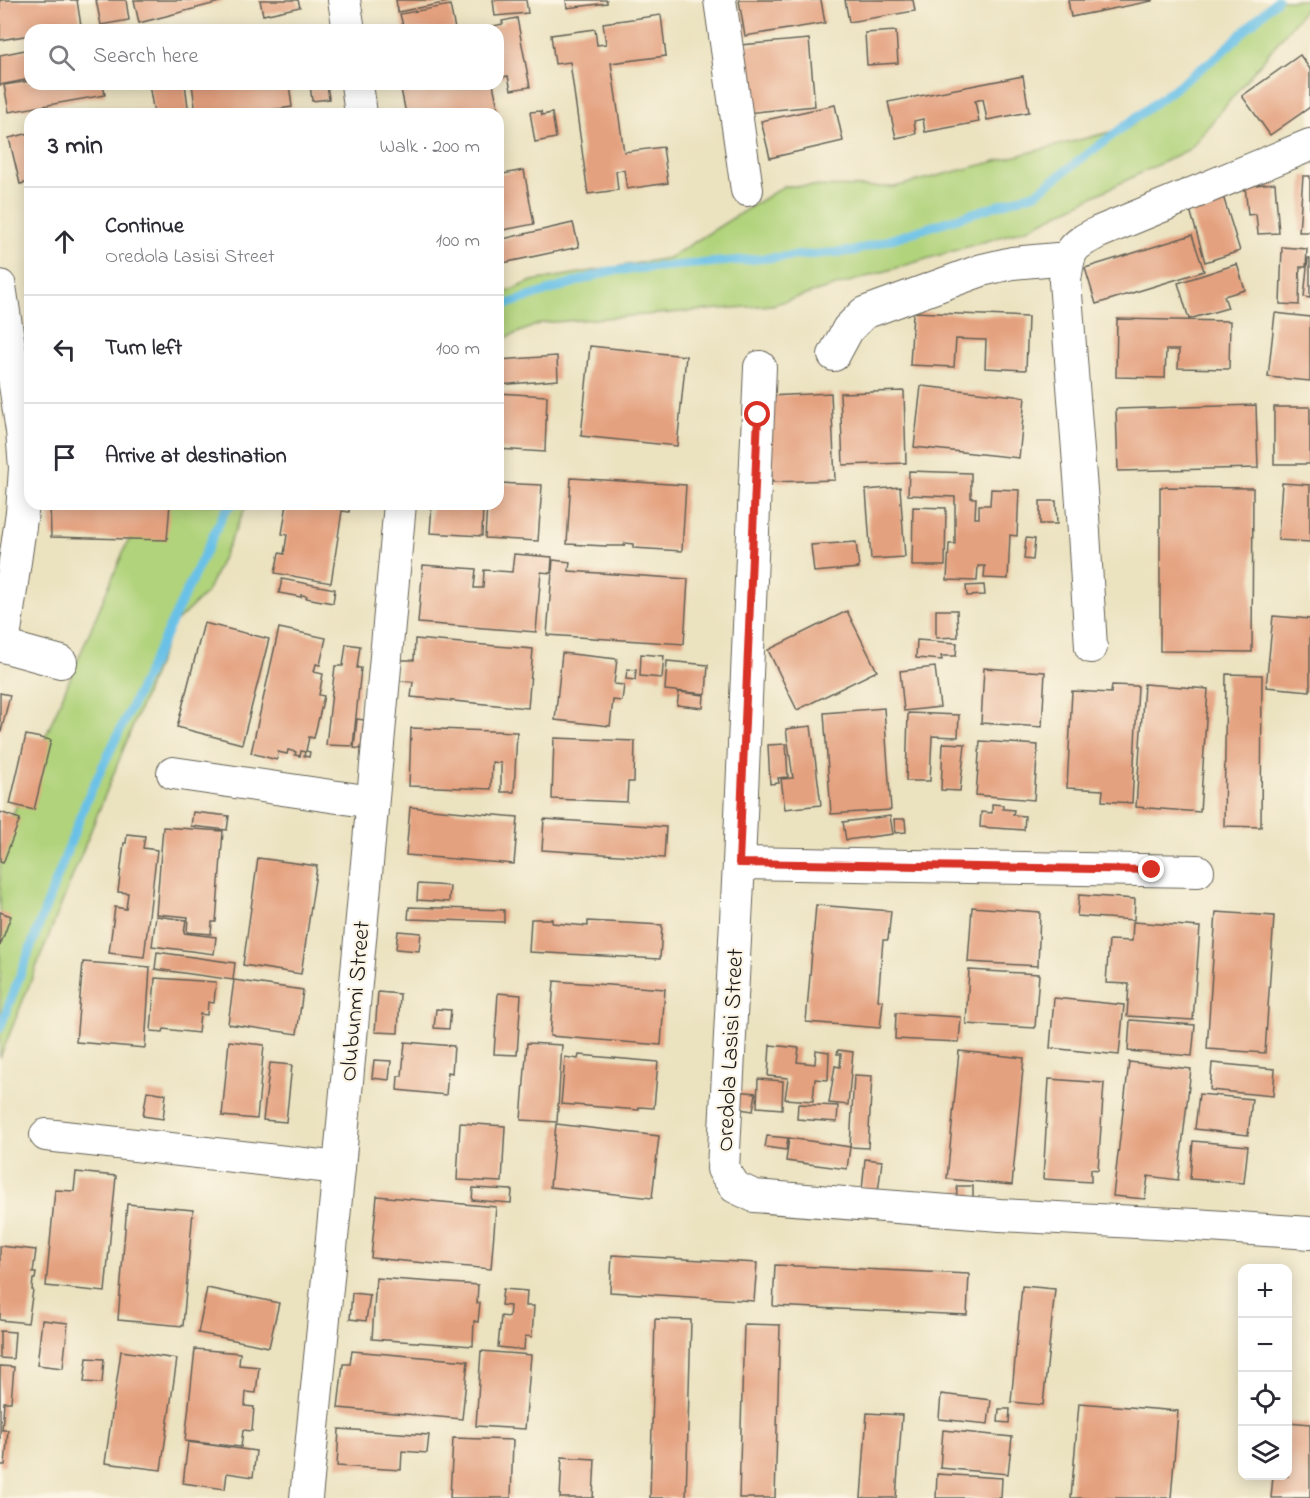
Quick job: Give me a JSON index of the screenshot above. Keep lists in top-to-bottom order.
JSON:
{
  "streets": {
    "street": ["Olubunmi Street", "Oredola Lasisi Street"]
  },
  "page": {
    "search": "Search here",
    "heading": ["3 min", "Walk · 200 m"],
    "list": [
      ["Continue", "Oredola Lasisi Street", "100 m"],
      ["Turn left", "100 m"],
      "Arrive at destination"
    ],
    "map_buttons": ["+", "−"]
  }
}
